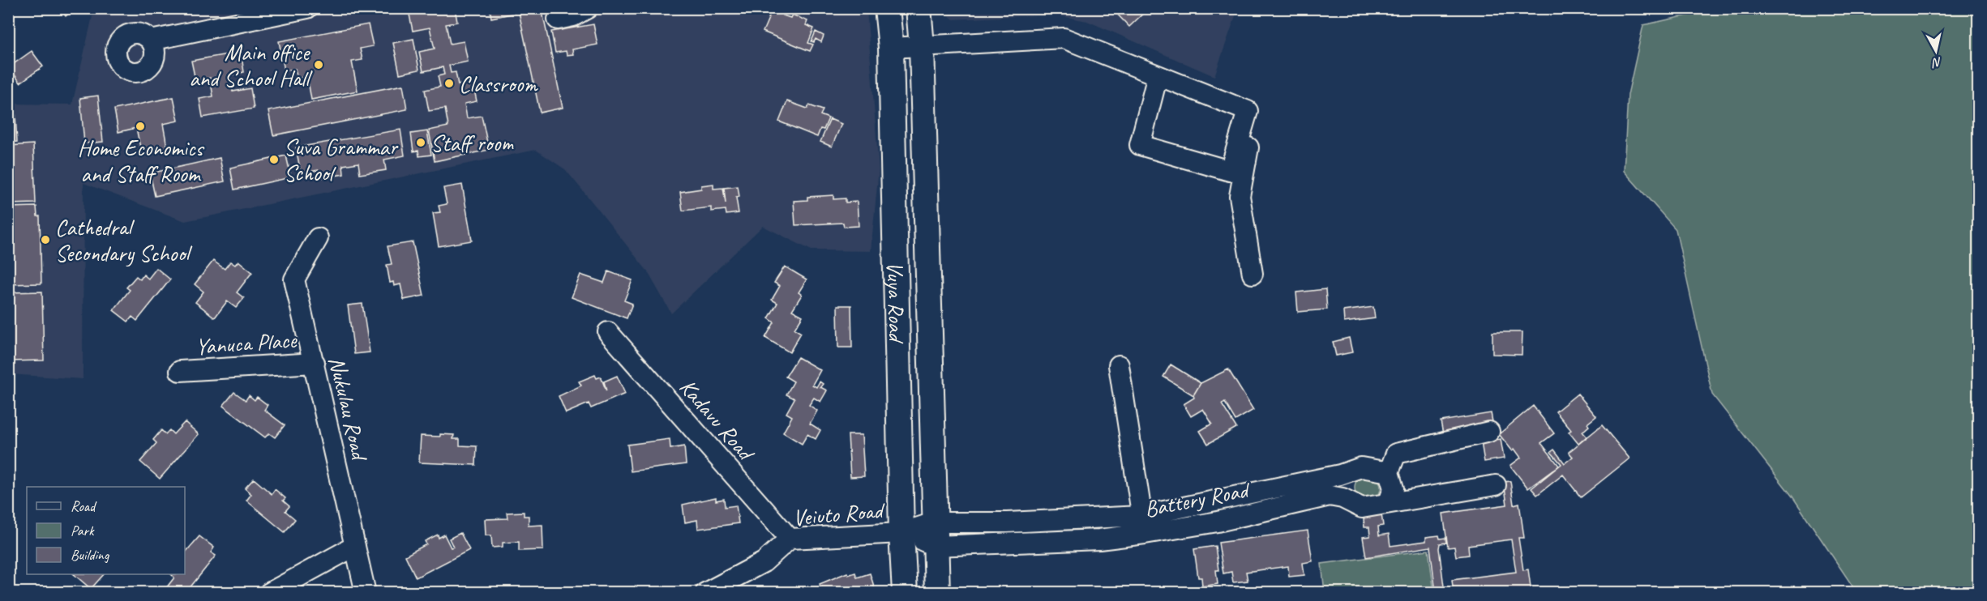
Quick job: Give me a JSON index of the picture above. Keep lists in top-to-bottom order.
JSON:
{
  "streets": {
    "main road": ["Vuya Road"],
    "street": [
      "Yanuca Place",
      "Nukulau Road",
      "Kadavu Road",
      "Battery Road",
      "Veiuto Road"
    ]
  },
  "crossings": [
    ["Vuya Road", "Battery Road"],
    ["Vuya Road", "Veiuto Road"],
    ["Yanuca Place", "Nukulau Road"],
    ["Kadavu Road", "Veiuto Road"],
    ["Battery Road", "Veiuto Road"]
  ],
  "places": [
    "Main office and School Hall",
    "Classroom",
    "Home Economics and Staff Room",
    "Staff room",
    "Suva Grammar School",
    "Cathedral Secondary School"
  ],
  "legend": ["Road", "Park", "Building"],
  "north": "bottom"
}
